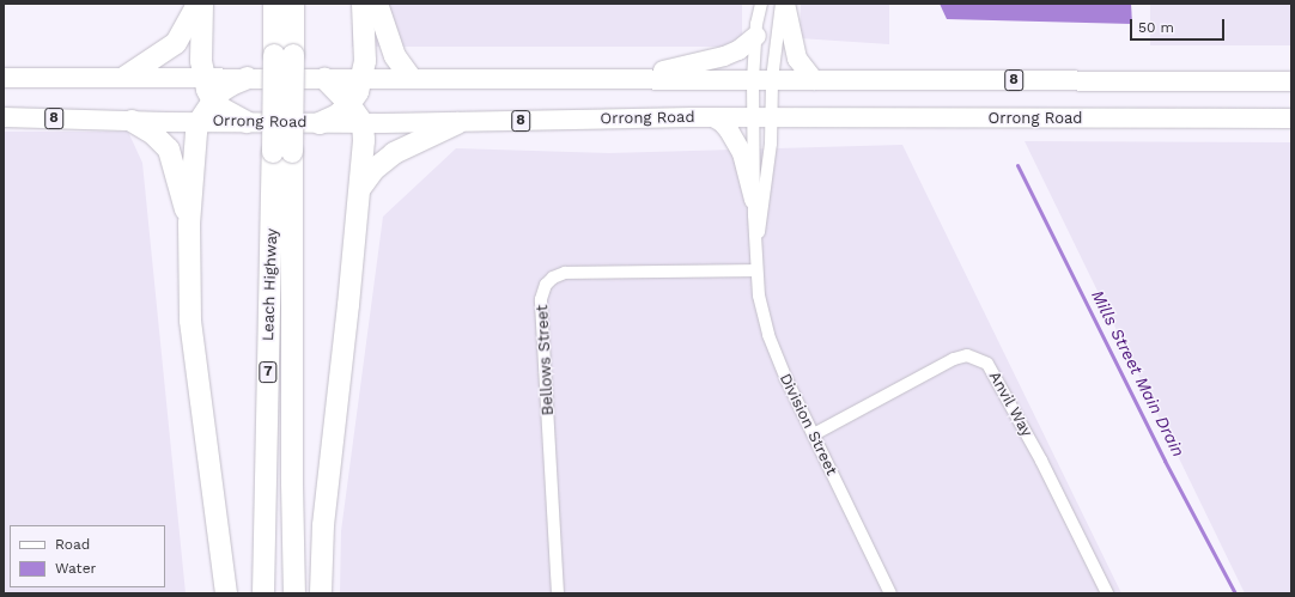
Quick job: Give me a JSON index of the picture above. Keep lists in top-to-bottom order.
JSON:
{
  "streets": {
    "highway": [
      "8",
      "Orrong Road",
      "Leach Highway",
      "7"
    ],
    "street": ["Bellows Street", "Anvil Way", "Division Street"]
  },
  "crossings": [
    ["8", "Division Street"],
    ["Orrong Road", "Division Street"],
    ["Bellows Street", "Division Street"],
    ["Anvil Way", "Division Street"]
  ],
  "water": ["Mills Street Main Drain"],
  "legend": ["Road", "Water"],
  "scale_bar": "50 m"
}
